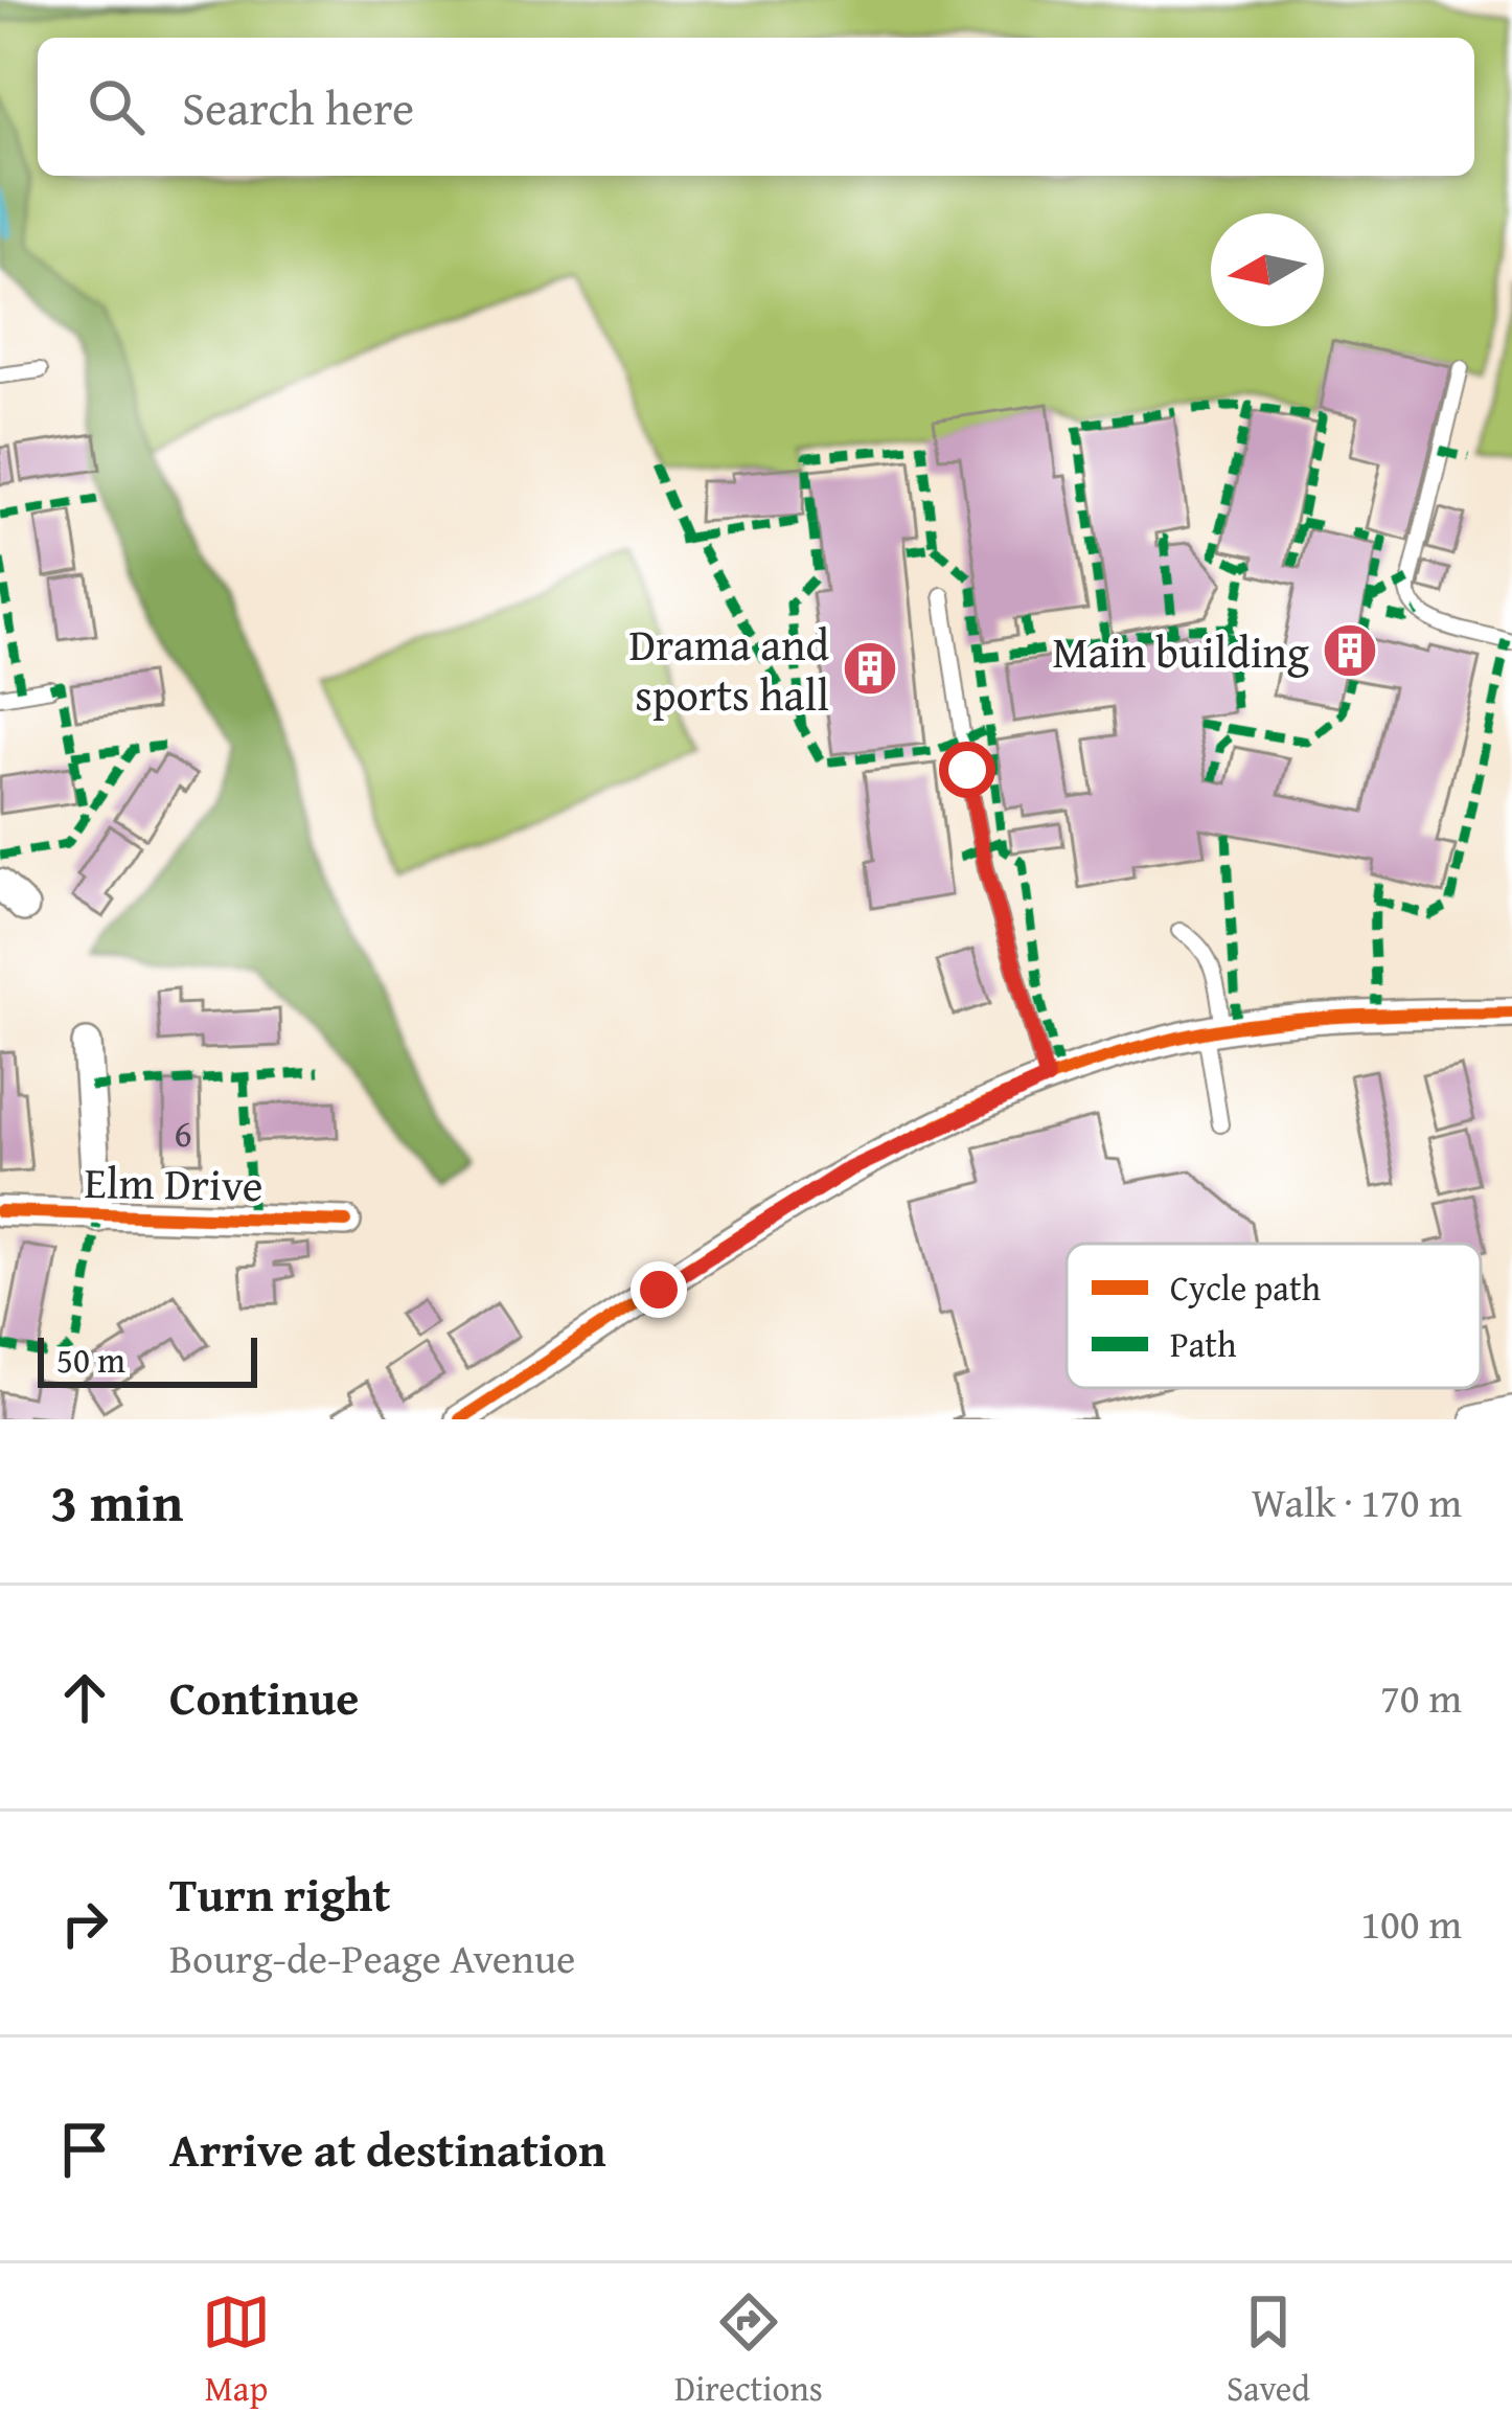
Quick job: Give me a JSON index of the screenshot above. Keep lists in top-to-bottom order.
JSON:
{
  "streets": {
    "street": ["Elm Drive"]
  },
  "places": {
    "building": ["Main building", "Drama and sports hall"]
  },
  "house_numbers": ["6"],
  "legend": ["Cycle path", "Path"],
  "scale_bar": "50 m",
  "north": "left",
  "page": {
    "search": "Search here",
    "scale": "50 m",
    "heading": ["3 min", "Walk · 170 m"],
    "list": [
      ["Continue", "70 m"],
      ["Turn right", "Bourg-de-Peage Avenue", "100 m"],
      "Arrive at destination"
    ],
    "nav": ["Map", "Directions", "Saved"]
  }
}
